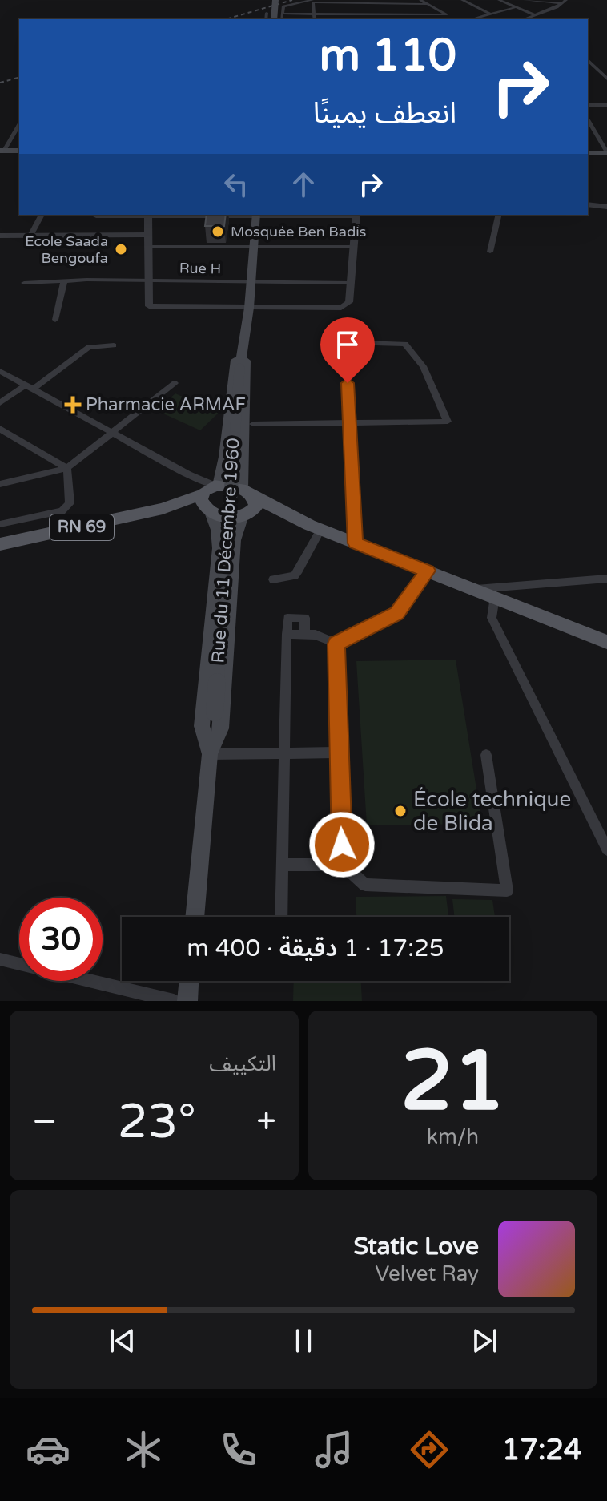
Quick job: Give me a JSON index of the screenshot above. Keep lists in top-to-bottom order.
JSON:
{
  "streets": {
    "main road": ["RN 69", "Rue du 11 Décembre 1960"],
    "street": ["Rue H"]
  },
  "crossings": [
    ["Rue H", "Rue du 11 Décembre 1960"]
  ],
  "places": {
    "other": ["Mosquée Ben Badis", "Ecole Saada Bengoufa", "École technique de Blida"],
    "health": ["Pharmacie ARMAF"]
  },
  "page": {
    "turn": ["110 m", "انعطف يمينًا"],
    "limit": "30",
    "trip": "17:25 · 1 دقيقة · 400 m",
    "tile": [
      ["21", "km/h"],
      "التكييف"
    ],
    "heat": ["−", "23°", "+"],
    "song": ["Static Love", "Velvet Ray"],
    "tabs": "17:24"
  }
}
